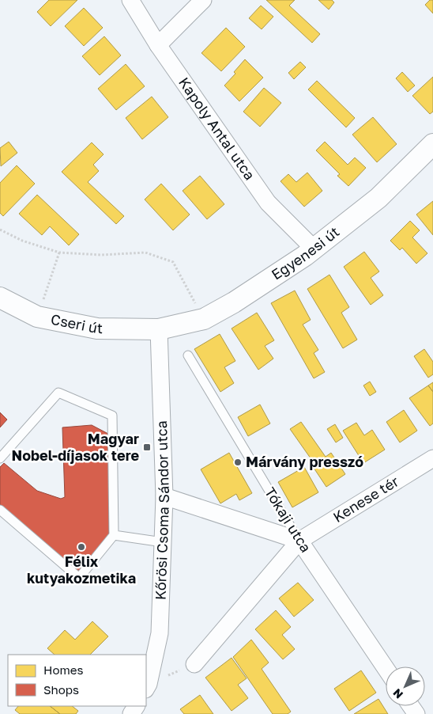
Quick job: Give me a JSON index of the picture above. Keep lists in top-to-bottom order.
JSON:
{
  "streets": {
    "street": [
      "Kapoly Antal utca",
      "Egyenesi út",
      "Cseri út",
      "Kenese tér",
      "Kőrösi Csoma Sándor utca",
      "Tókaji utca"
    ]
  },
  "crossings": [
    ["Kapoly Antal utca", "Egyenesi út"],
    ["Egyenesi út", "Cseri út"],
    ["Egyenesi út", "Kőrösi Csoma Sándor utca"],
    ["Cseri út", "Kőrösi Csoma Sándor utca"],
    ["Kenese tér", "Tókaji utca"]
  ],
  "places": {
    "transit": ["Magyar Nobel-díjasok tere"],
    "other": ["Márvány presszó", "Félix kutyakozmetika"]
  },
  "legend": ["Homes", "Shops"],
  "north": "bottom left"
}
